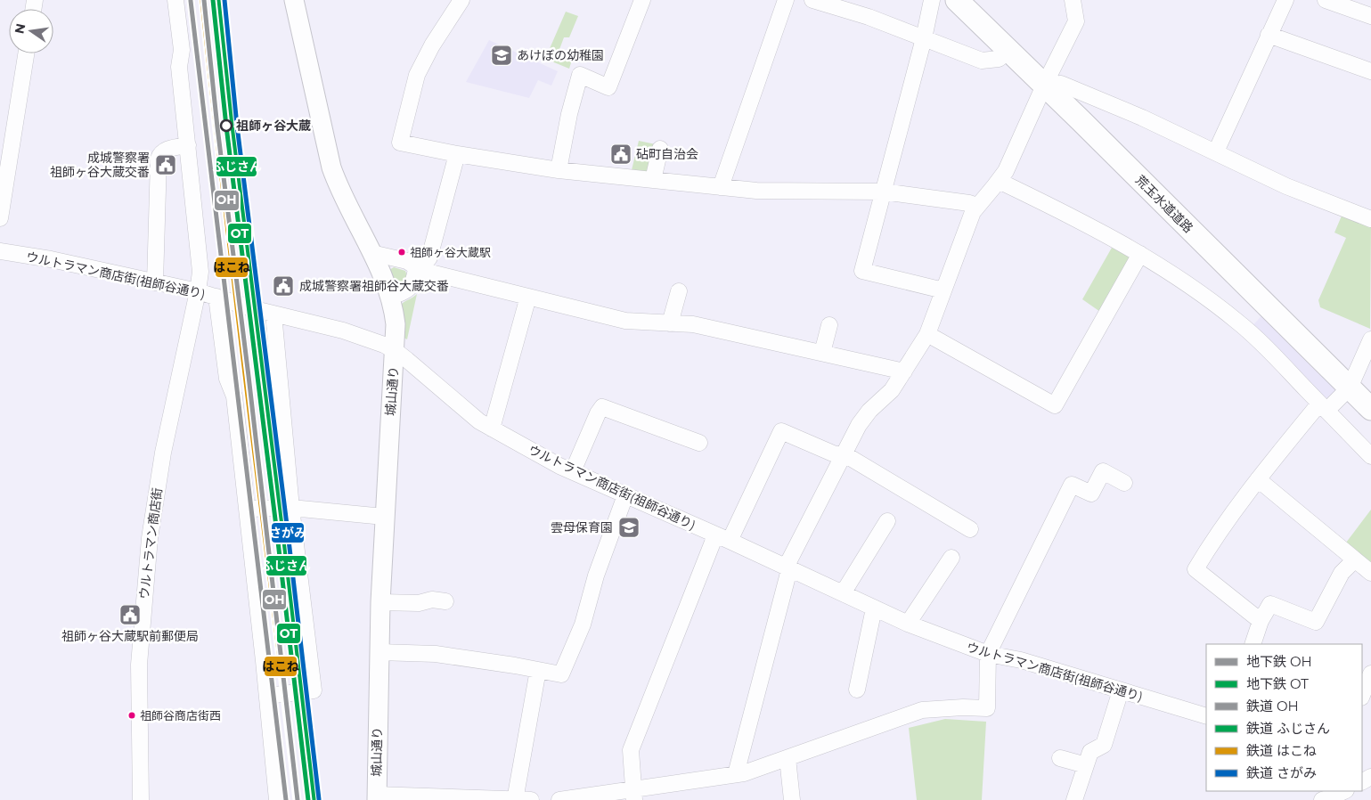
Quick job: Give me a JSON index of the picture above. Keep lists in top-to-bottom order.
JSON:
{
  "streets": {
    "main road": ["荒玉水道道路"],
    "street": ["ウルトラマン商店街(祖師谷通り)", "城山通り", "ウルトラマン商店街"]
  },
  "crossings": [
    ["ウルトラマン商店街(祖師谷通り)", "城山通り"],
    ["ウルトラマン商店街(祖師谷通り)", "ウルトラマン商店街"]
  ],
  "places": {
    "school or university": ["あけぼの幼稚園", "雲母保育園"],
    "other": ["祖師ヶ谷大蔵", "祖師ヶ谷大蔵駅", "祖師谷商店街西"],
    "public building": [
      "砧町自治会",
      "成城警察署 祖師ヶ谷大蔵交番",
      "成城警察署祖師谷大蔵交番",
      "祖師ヶ谷大蔵駅前郵便局"
    ]
  },
  "lines": [
    "metro line OH",
    "metro line OT",
    "rail line ふじさん",
    "rail line さがみ",
    "rail line OH",
    "rail line はこね"
  ],
  "legend": [
    "地下鉄 OH",
    "地下鉄 OT",
    "鉄道 OH",
    "鉄道 ふじさん",
    "鉄道 はこね",
    "鉄道 さがみ"
  ],
  "north": "left"
}
